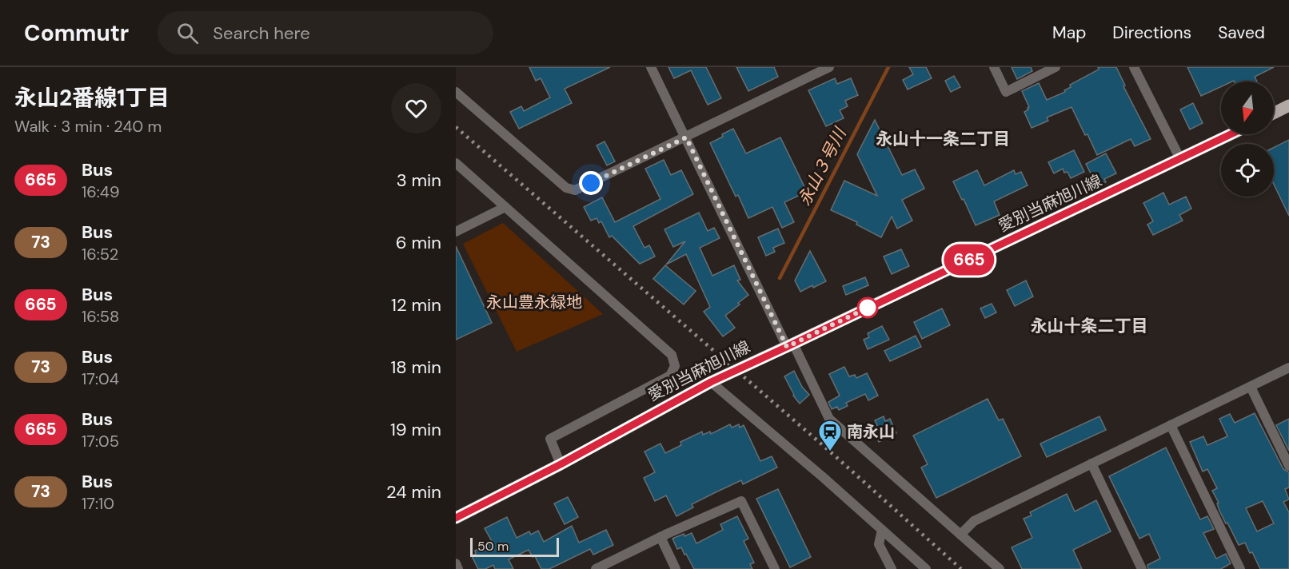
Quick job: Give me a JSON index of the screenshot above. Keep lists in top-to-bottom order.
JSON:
{
  "streets": {
    "main road": ["愛別当麻旭川線"]
  },
  "districts": ["永山十一条二丁目", "永山十条二丁目"],
  "water": ["永山３号川"],
  "parks": ["永山豊永緑地"],
  "places": {
    "station": ["南永山"]
  },
  "lines": ["bus line 665"],
  "scale_bar": "50 m",
  "north": "bottom",
  "page": {
    "header": "Commutr",
    "search": "Search here",
    "nav": ["Map", "Directions", "Saved"],
    "heading": ["永山2番線1丁目", "Walk · 3 min · 240 m"],
    "on_map": "665",
    "list": [
      {
        "mark": "665",
        "name": "Bus",
        "note": "16:49",
        "value": "3 min"
      },
      {
        "mark": "73",
        "name": "Bus",
        "note": "16:52",
        "value": "6 min"
      },
      {
        "mark": "665",
        "name": "Bus",
        "note": "16:58",
        "value": "12 min"
      },
      {
        "mark": "73",
        "name": "Bus",
        "note": "17:04",
        "value": "18 min"
      },
      {
        "mark": "665",
        "name": "Bus",
        "note": "17:05",
        "value": "19 min"
      },
      {
        "mark": "73",
        "name": "Bus",
        "note": "17:10",
        "value": "24 min"
      }
    ],
    "scale": "50 m"
  }
}
